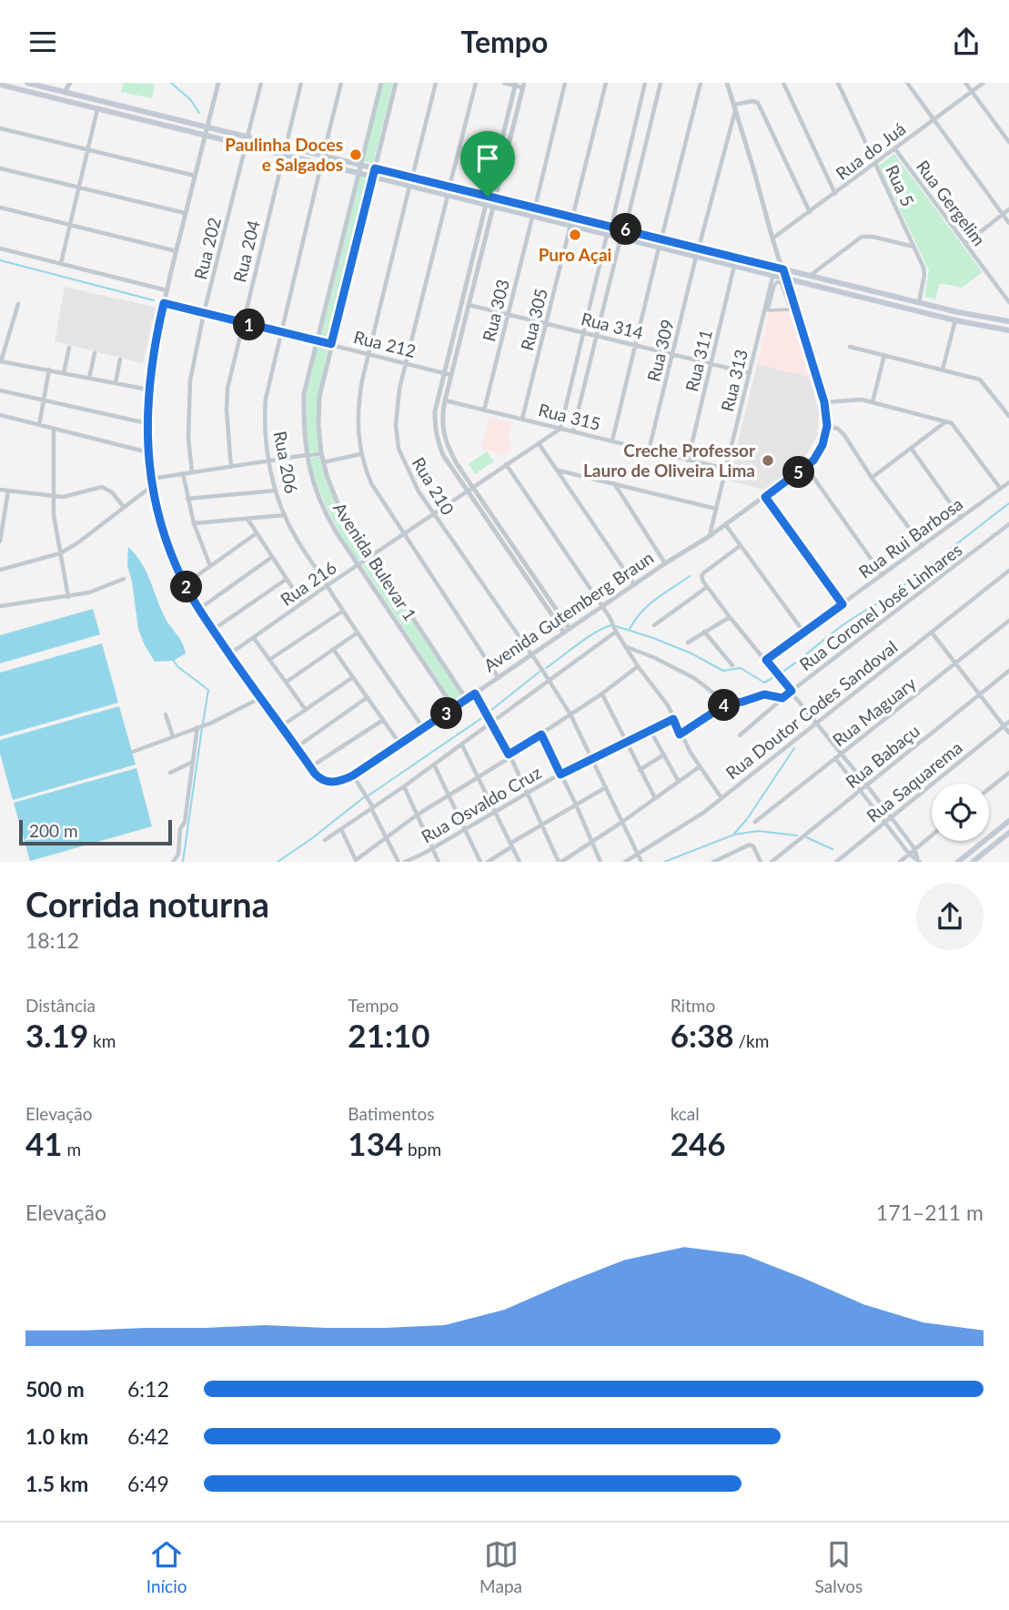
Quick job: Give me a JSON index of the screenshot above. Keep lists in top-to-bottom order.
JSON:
{
  "streets": {
    "street": [
      "Rua do Juá",
      "Rua 5",
      "Rua Gergelim",
      "Rua 202",
      "Rua 204",
      "Rua 303",
      "Rua 305",
      "Rua 314",
      "Rua 212",
      "Rua 309",
      "Rua 311",
      "Rua 313",
      "Rua 315",
      "Rua 206",
      "Rua 210",
      "Rua Rui Barbosa",
      "Avenida Bulevar 1",
      "Rua 216",
      "Rua Coronel José Linhares",
      "Avenida Gutemberg Braun",
      "Rua Doutor Codes Sandoval",
      "Rua Maguary",
      "Rua Babaçu",
      "Rua Saquarema",
      "Rua Osvaldo Cruz"
    ]
  },
  "crossings": [
    ["Rua do Juá", "Rua 5"],
    ["Rua do Juá", "Rua Gergelim"],
    ["Rua 202", "Rua 212"],
    ["Rua 204", "Rua 212"],
    ["Rua 303", "Rua 314"],
    ["Rua 303", "Rua 315"],
    ["Rua 305", "Rua 314"],
    ["Rua 305", "Rua 315"],
    ["Rua 314", "Rua 309"],
    ["Rua 314", "Rua 311"],
    ["Rua 314", "Rua 313"],
    ["Rua 212", "Rua 206"],
    ["Rua 212", "Rua 210"],
    ["Rua 212", "Avenida Bulevar 1"],
    ["Rua 309", "Rua 315"],
    ["Rua 311", "Rua 315"],
    ["Rua 313", "Rua 315"],
    ["Rua 313", "Avenida Gutemberg Braun"],
    ["Rua 315", "Rua 216"],
    ["Rua 206", "Rua 216"],
    ["Rua 206", "Avenida Gutemberg Braun"],
    ["Rua 210", "Rua 216"],
    ["Rua 210", "Avenida Gutemberg Braun"],
    ["Rua 210", "Rua Doutor Codes Sandoval"],
    ["Rua 210", "Rua Osvaldo Cruz"],
    ["Avenida Bulevar 1", "Rua 216"],
    ["Avenida Bulevar 1", "Avenida Gutemberg Braun"]
  ],
  "places": ["Paulinha Doces e Salgados", "Puro Açai", "Creche Professor Lauro de Oliveira Lima"],
  "scale_bar": "200 m",
  "page": {
    "header": "Tempo",
    "pins": [
      "6",
      "1",
      "5",
      "2",
      "4",
      "3"
    ],
    "scale": "200 m",
    "heading": ["Corrida noturna", "18:12"],
    "stats": [
      ["Distância", "3.19 km"],
      ["Tempo", "21:10"],
      ["Ritmo", "6:38 /km"],
      ["Elevação", "41 m"],
      ["Batimentos", "134 bpm"],
      ["kcal", "246"]
    ],
    "chart": ["Elevação", "171–211 m"],
    "list": [
      {
        "name": "500 m",
        "note": "6:12"
      },
      {
        "name": "1.0 km",
        "note": "6:42"
      },
      {
        "name": "1.5 km",
        "note": "6:49"
      }
    ],
    "tabs": ["Início", "Mapa", "Salvos"]
  }
}
